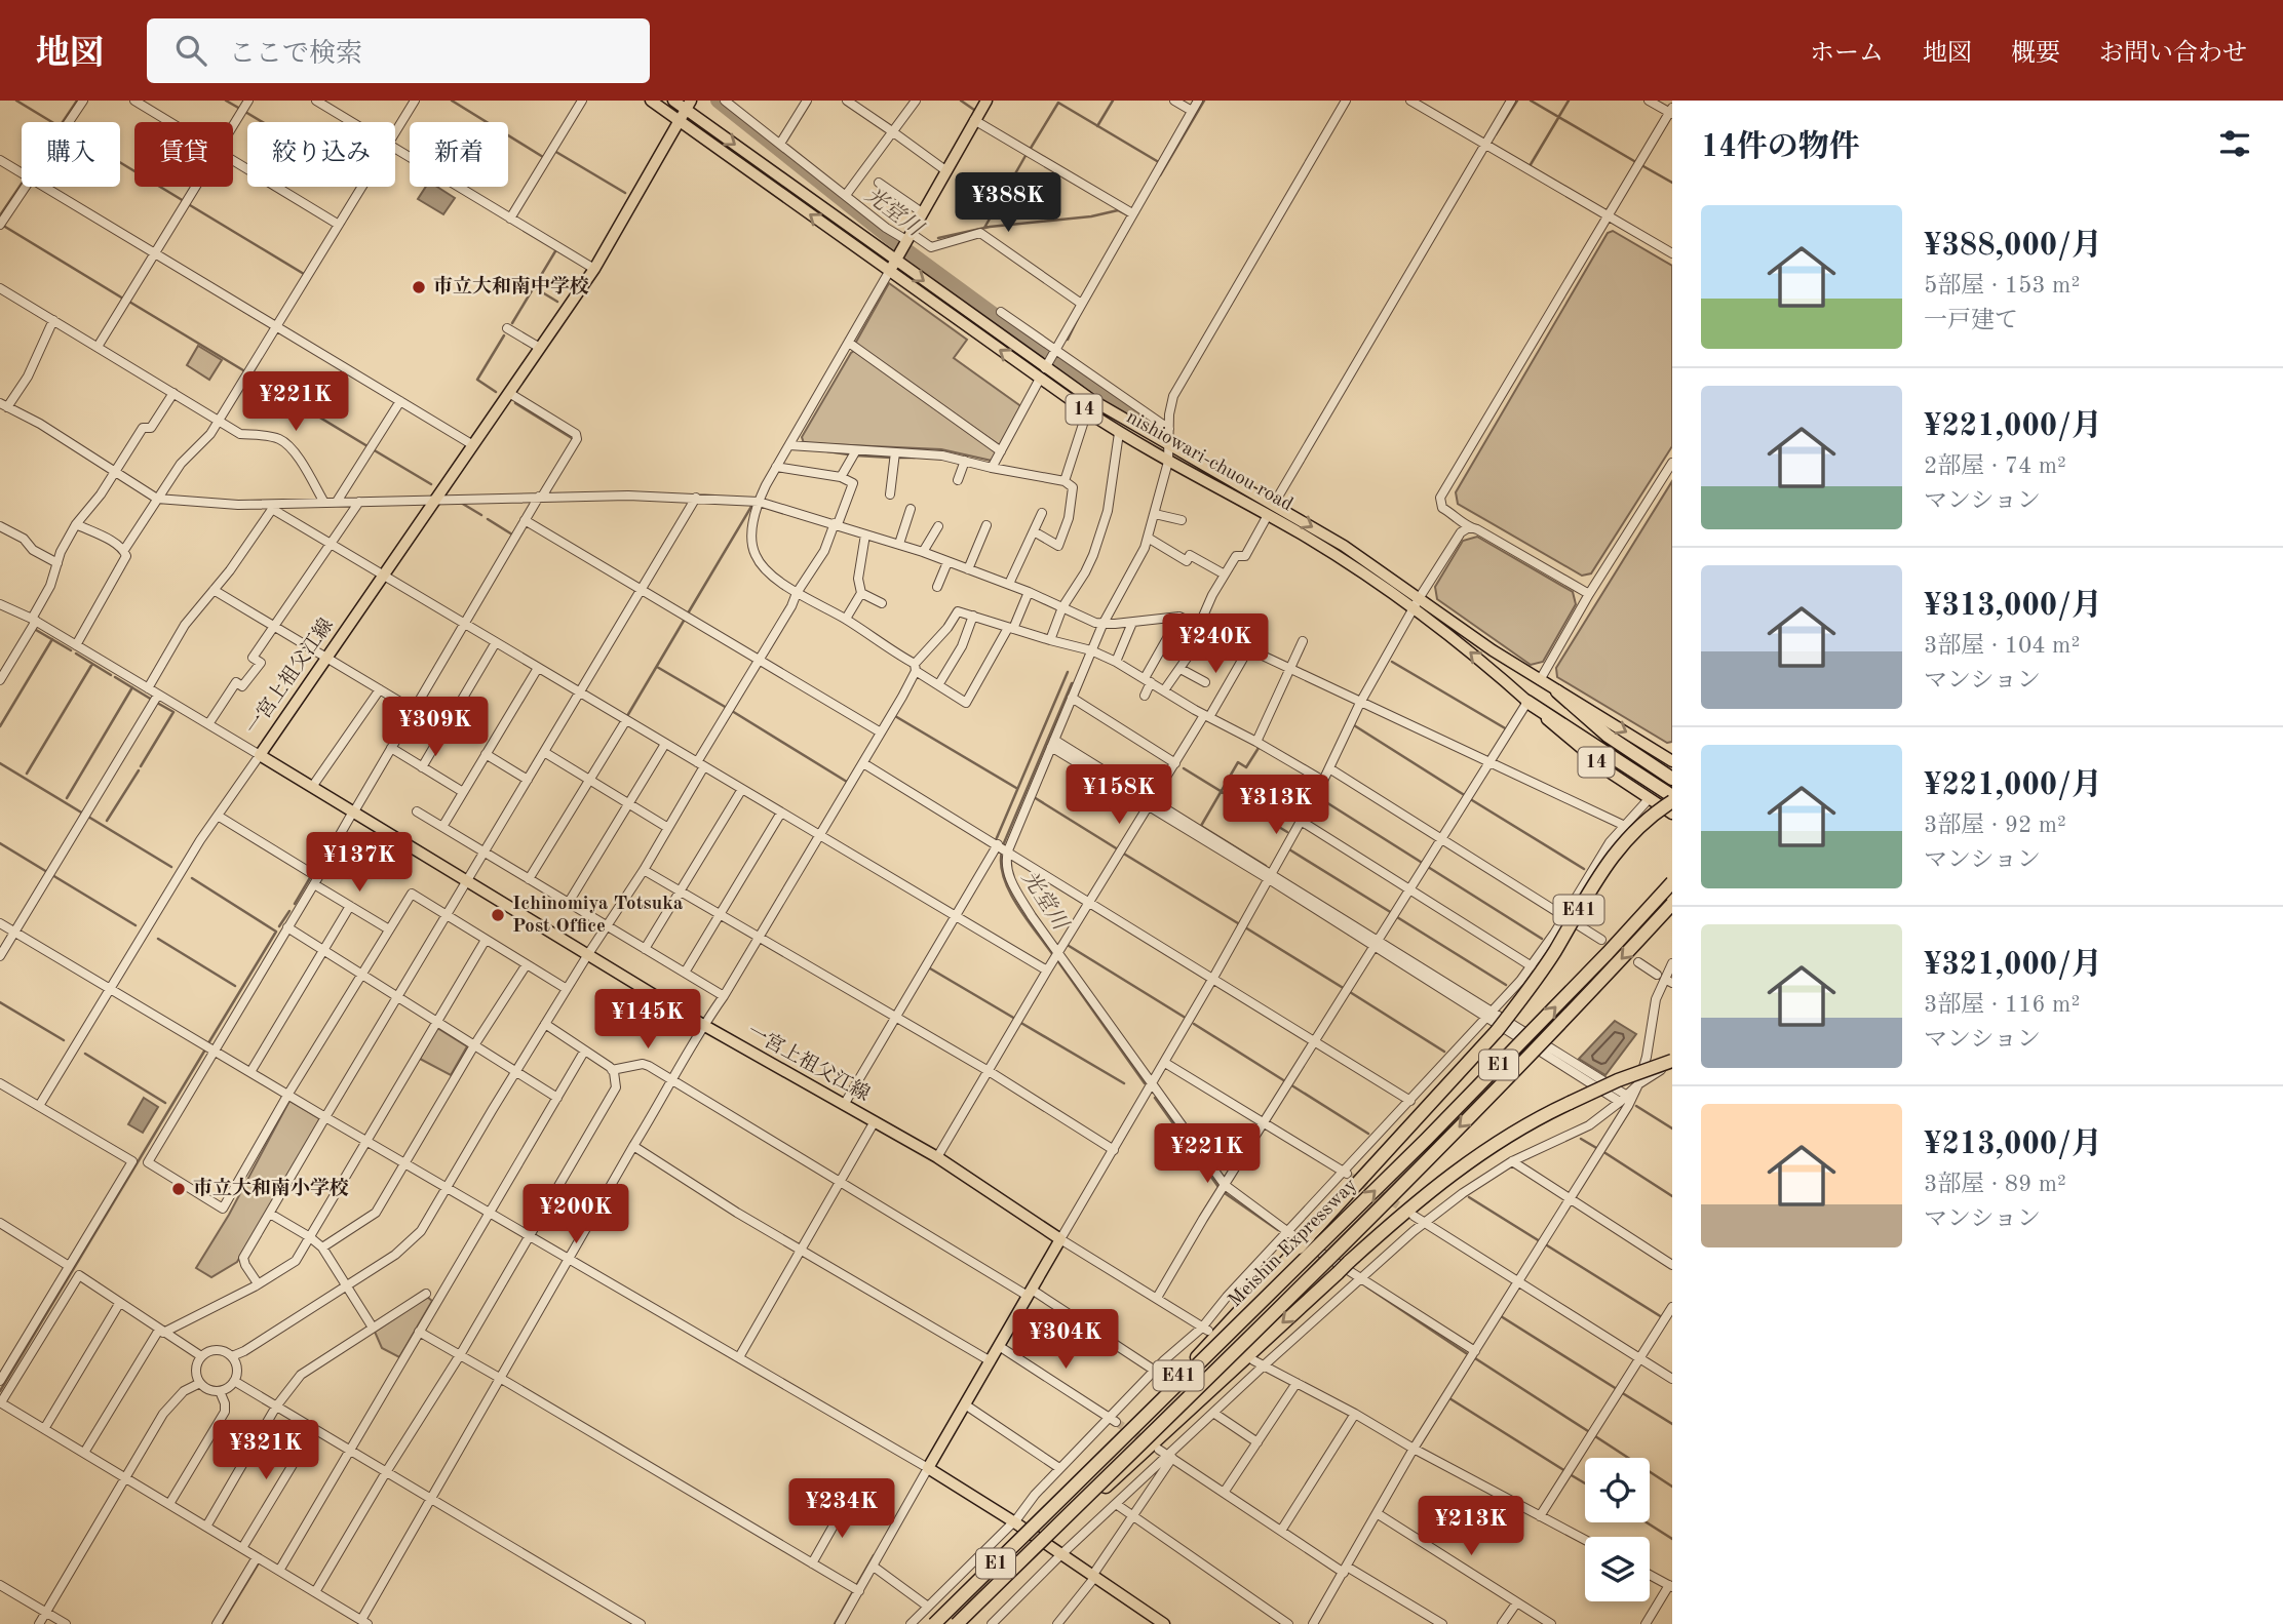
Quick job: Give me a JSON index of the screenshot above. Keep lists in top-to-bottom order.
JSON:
{
  "streets": {
    "highway": ["E41", "E1", "Meishin Expressway"],
    "main road": ["14", "nishiowari-chuou road", "一宮上祖父江線"]
  },
  "crossings": [
    ["nishiowari-chuou road", "一宮上祖父江線"]
  ],
  "water": ["光堂川"],
  "places": ["市立大和南中学校", "Ichinomiya Totsuka Post Office", "市立大和南小学校"],
  "page": {
    "header": "地図",
    "search": "ここで検索",
    "nav": [
      "ホーム",
      "地図",
      "概要",
      "お問い合わせ"
    ],
    "heading": "14件の物件",
    "chip": [
      "購入",
      "賃貸",
      "絞り込み",
      "新着"
    ],
    "price": [
      "¥388K",
      "¥221K",
      "¥240K",
      "¥309K",
      "¥158K",
      "¥313K",
      "¥137K",
      "¥145K",
      "¥221K",
      "¥200K",
      "¥304K",
      "¥321K",
      "¥234K",
      "¥213K"
    ],
    "list": [
      {
        "name": "¥388,000/月",
        "note": "5部屋 · 153 m² · 一戸建て"
      },
      {
        "name": "¥221,000/月",
        "note": "2部屋 · 74 m² · マンション"
      },
      {
        "name": "¥313,000/月",
        "note": "3部屋 · 104 m² · マンション"
      },
      {
        "name": "¥221,000/月",
        "note": "3部屋 · 92 m² · マンション"
      },
      {
        "name": "¥321,000/月",
        "note": "3部屋 · 116 m² · マンション"
      },
      {
        "name": "¥213,000/月",
        "note": "3部屋 · 89 m² · マンション"
      }
    ]
  }
}
